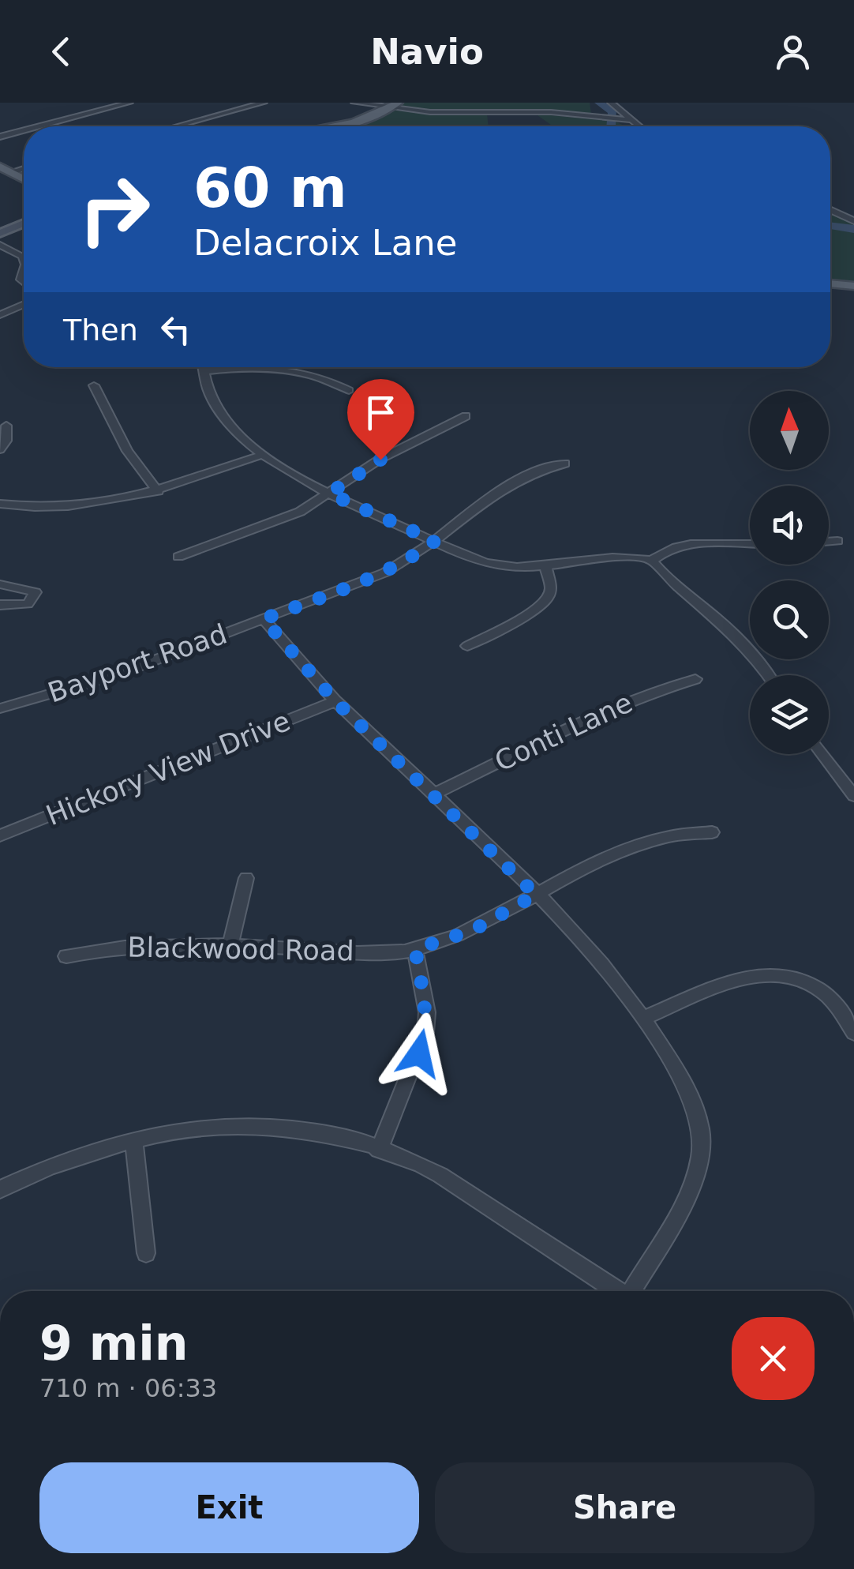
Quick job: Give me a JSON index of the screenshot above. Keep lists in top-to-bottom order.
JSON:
{
  "streets": {
    "street": [
      "Bayport Road",
      "Conti Lane",
      "Hickory View Drive",
      "Blackwood Road"
    ]
  },
  "north": "top",
  "page": {
    "header": "Navio",
    "turn": ["60 m", "Delacroix Lane"],
    "then": "Then",
    "heading": ["9 min", "710 m · 06:33"],
    "buttons": ["Exit", "Share"]
  }
}
